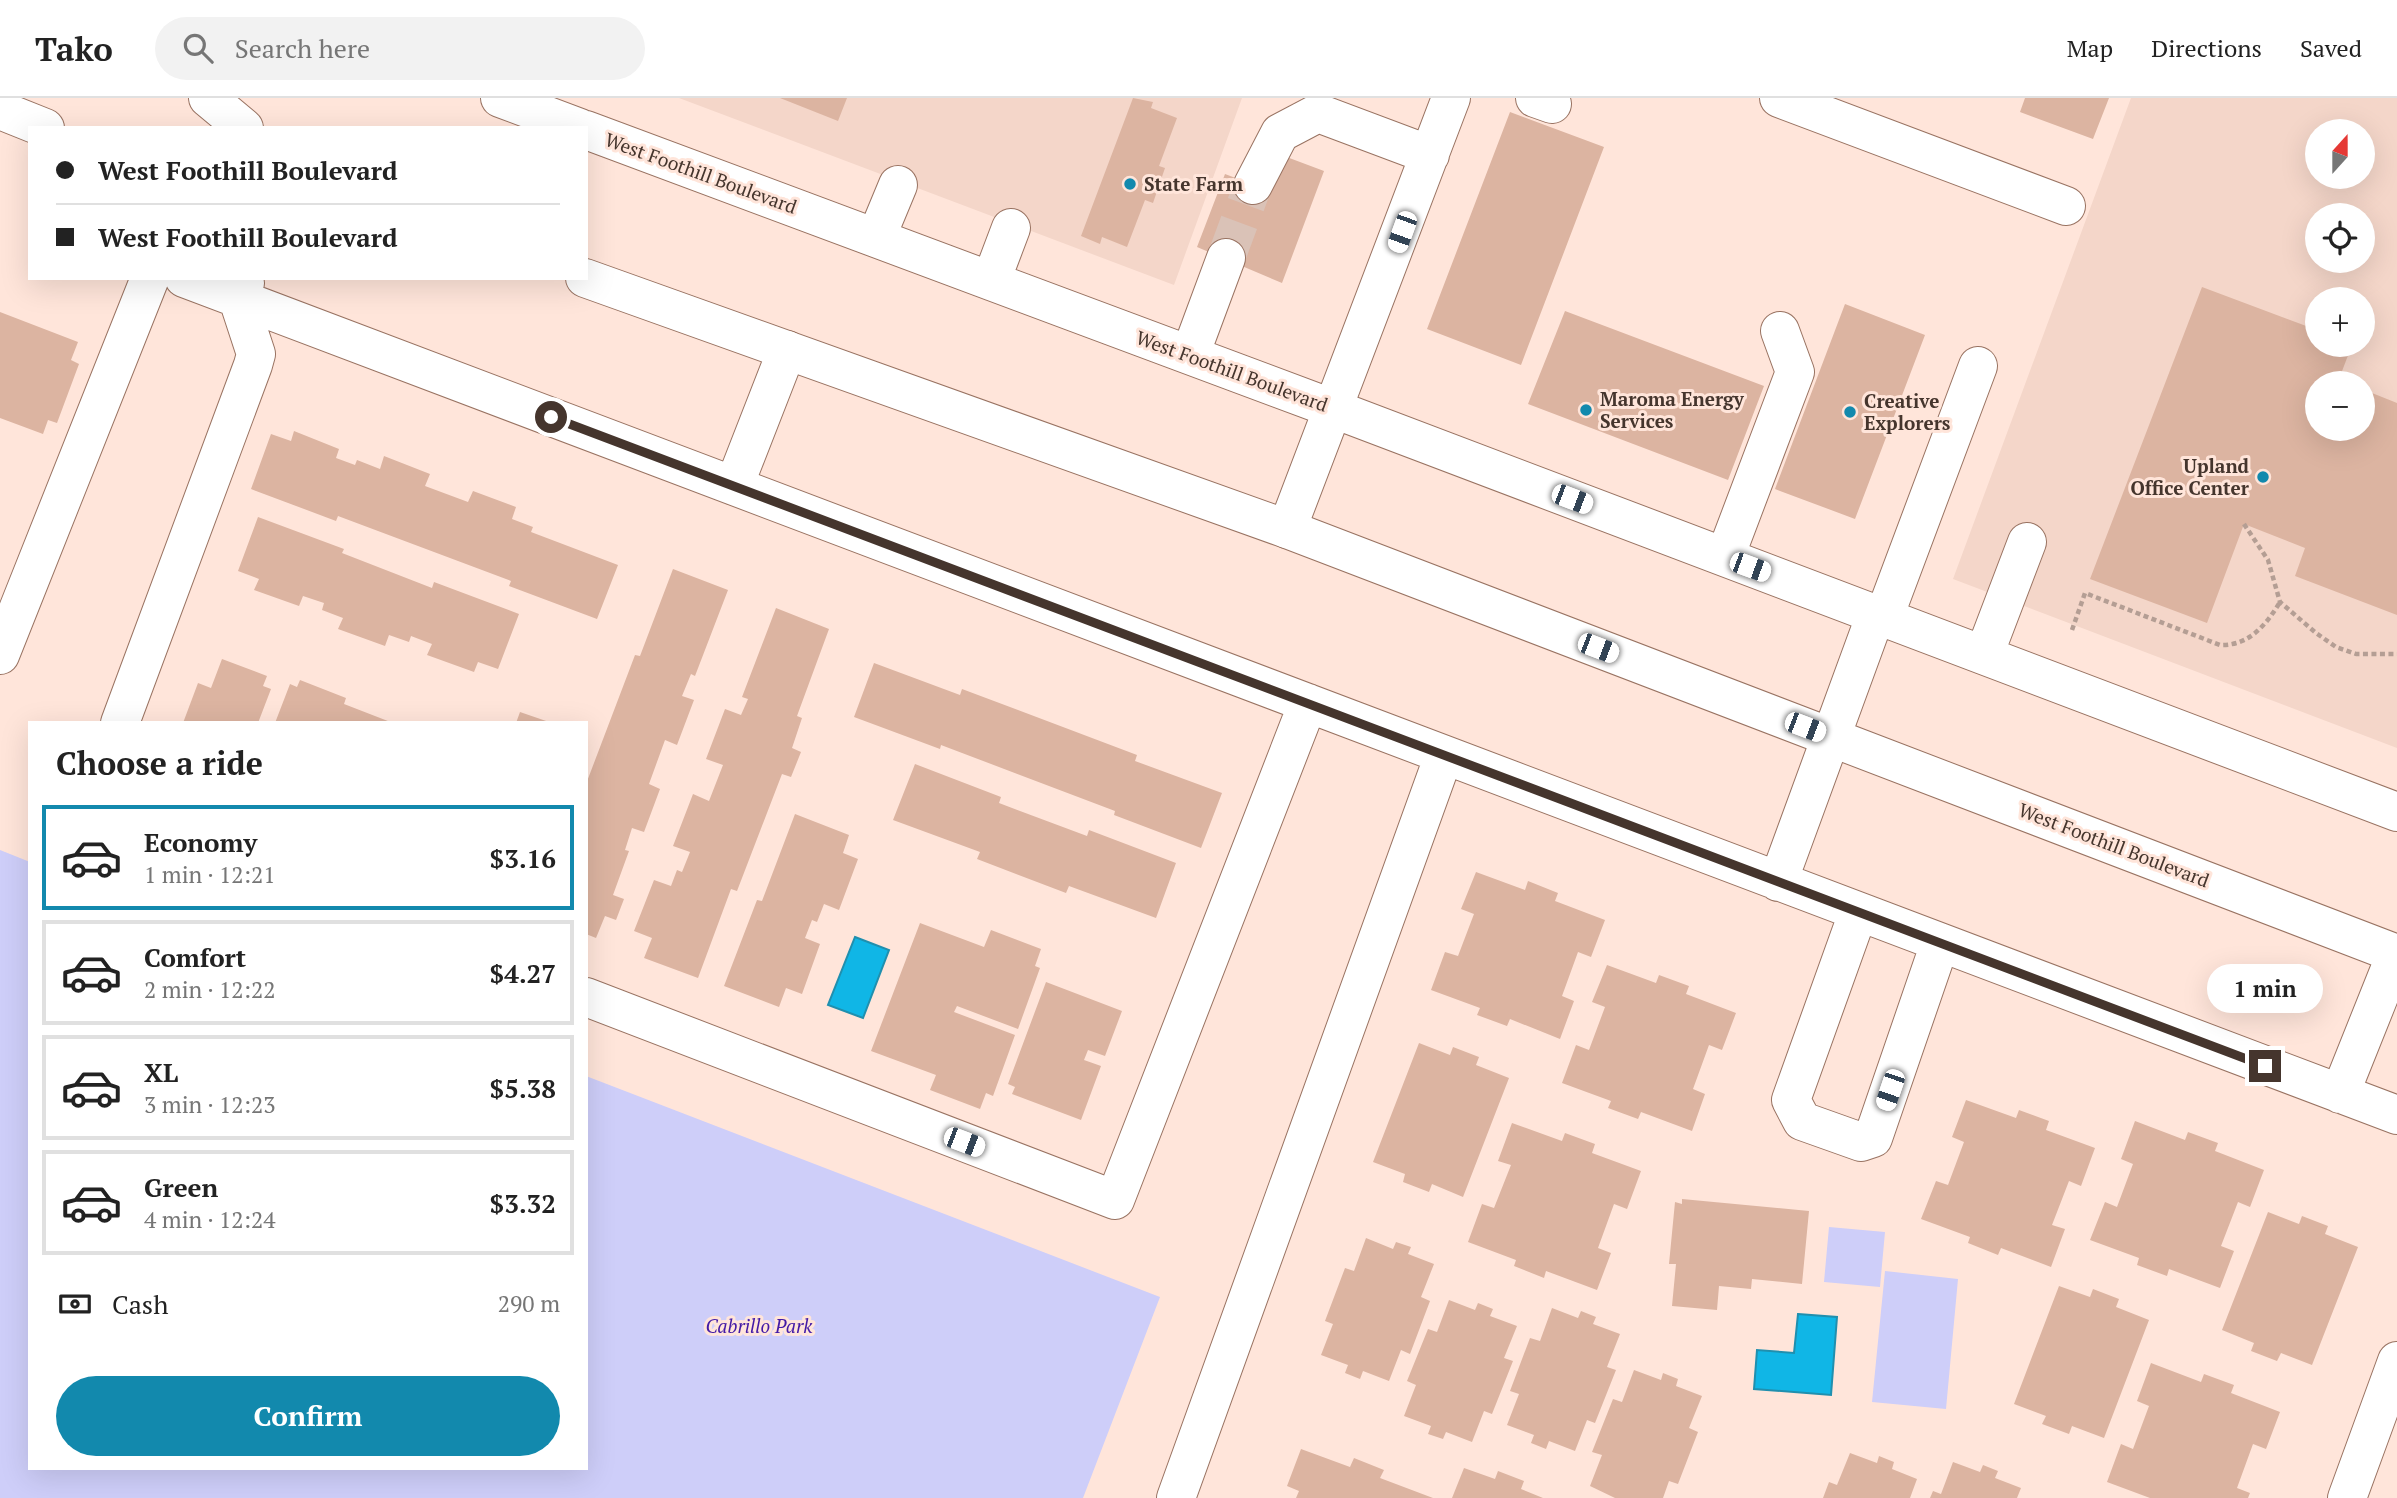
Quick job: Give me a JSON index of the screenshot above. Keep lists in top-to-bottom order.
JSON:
{
  "streets": {
    "main road": ["West Foothill Boulevard"]
  },
  "parks": ["Cabrillo Park"],
  "places": [
    "State Farm",
    "Maroma Energy Services",
    "Creative Explorers",
    "Upland Office Center"
  ],
  "north": "top",
  "page": {
    "header": "Tako",
    "search": "Search here",
    "nav": ["Map", "Directions", "Saved"],
    "map_buttons": ["+", "−"],
    "banner": ["West Foothill Boulevard", "West Foothill Boulevard"],
    "heading": "Choose a ride",
    "list": [
      {
        "name": "Economy",
        "note": "1 min · 12:21",
        "value": "$3.16"
      },
      {
        "name": "Comfort",
        "note": "2 min · 12:22",
        "value": "$4.27"
      },
      {
        "name": "XL",
        "note": "3 min · 12:23",
        "value": "$5.38"
      },
      {
        "name": "Green",
        "note": "4 min · 12:24",
        "value": "$3.32"
      }
    ],
    "bubble": "1 min",
    "pay": ["Cash", "290 m"],
    "buttons": "Confirm"
  }
}
